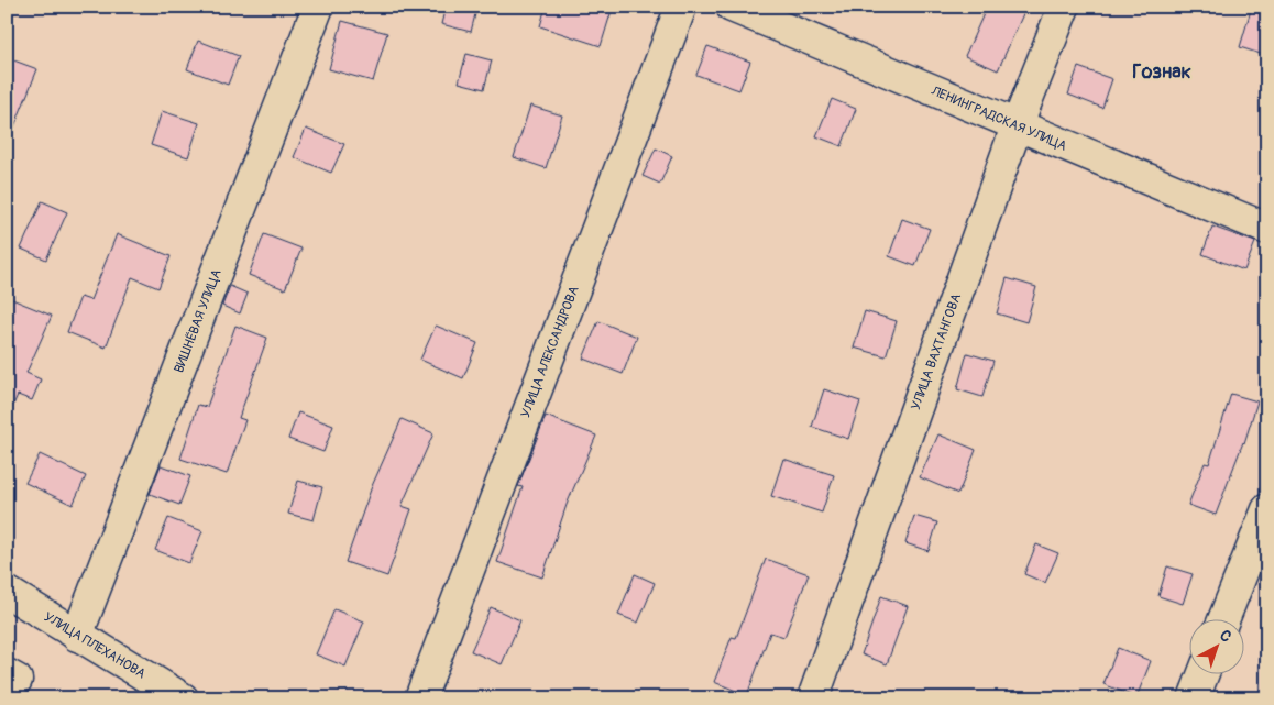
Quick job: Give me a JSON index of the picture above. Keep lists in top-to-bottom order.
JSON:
{
  "streets": {
    "street": [
      "ЛЕНИНГРАДСКАЯ УЛИЦА",
      "ВИШНЁВАЯ УЛИЦА",
      "УЛИЦА АЛЕКСАНДРОВА",
      "УЛИЦА ВАХТАНГОВА",
      "УЛИЦА ПЛЕХАНОВА"
    ]
  },
  "crossings": [
    ["ЛЕНИНГРАДСКАЯ УЛИЦА", "УЛИЦА ВАХТАНГОВА"],
    ["ВИШНЁВАЯ УЛИЦА", "УЛИЦА ПЛЕХАНОВА"]
  ],
  "districts": ["Гознак"],
  "north": "top right"
}
